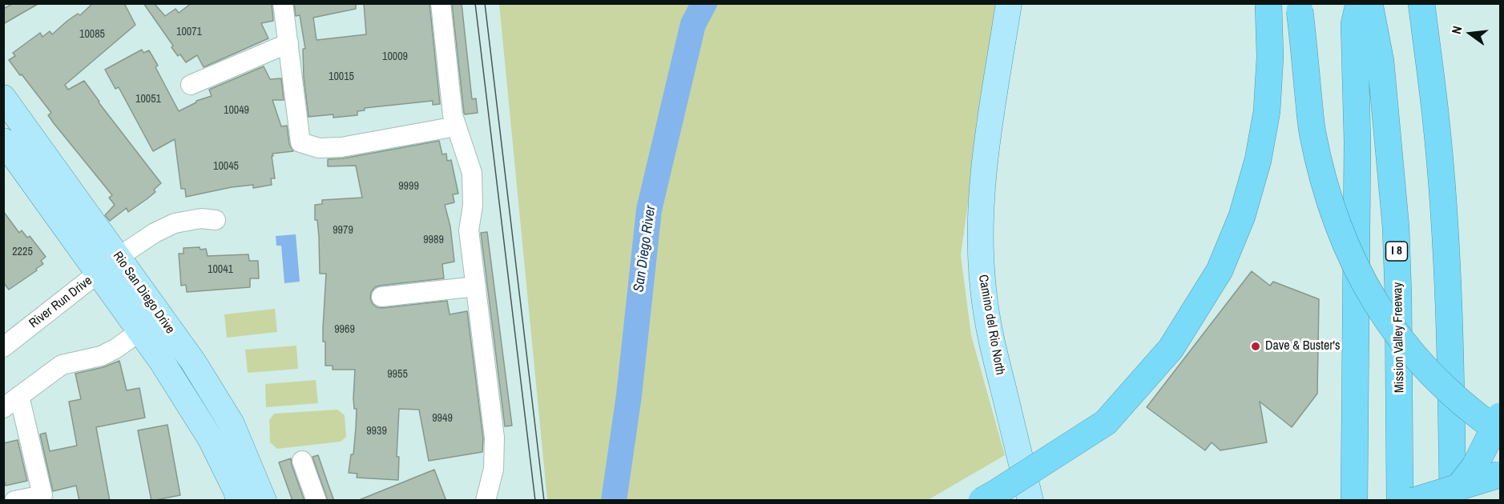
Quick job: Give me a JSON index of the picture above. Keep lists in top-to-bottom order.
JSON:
{
  "streets": {
    "highway": ["I 8", "Mission Valley Freeway"],
    "main road": ["Rio San Diego Drive", "Camino del Rio North"],
    "street": ["River Run Drive"]
  },
  "crossings": [
    ["Rio San Diego Drive", "River Run Drive"]
  ],
  "water": ["San Diego River"],
  "places": ["Dave & Buster's"],
  "house_numbers": [
    "10071",
    "10085",
    "10009",
    "10015",
    "10051",
    "10049",
    "10045",
    "9999",
    "9979",
    "9989",
    "2225",
    "10041",
    "9969",
    "9955",
    "9949",
    "9939"
  ],
  "north": "left"
}
